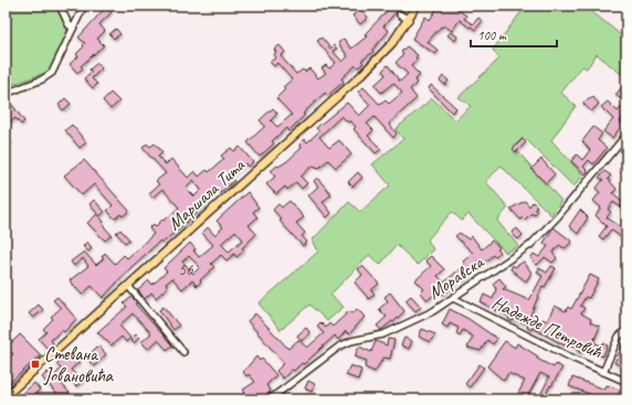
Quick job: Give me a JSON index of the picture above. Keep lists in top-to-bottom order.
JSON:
{
  "streets": {
    "main road": ["Маршала Тита"],
    "street": ["Моравска", "Надежде Петровић"]
  },
  "crossings": [
    ["Моравска", "Надежде Петровић"]
  ],
  "places": {
    "transit": ["Стевана Јовановића"]
  },
  "house_numbers": ["56"],
  "scale_bar": "100 m"
}
